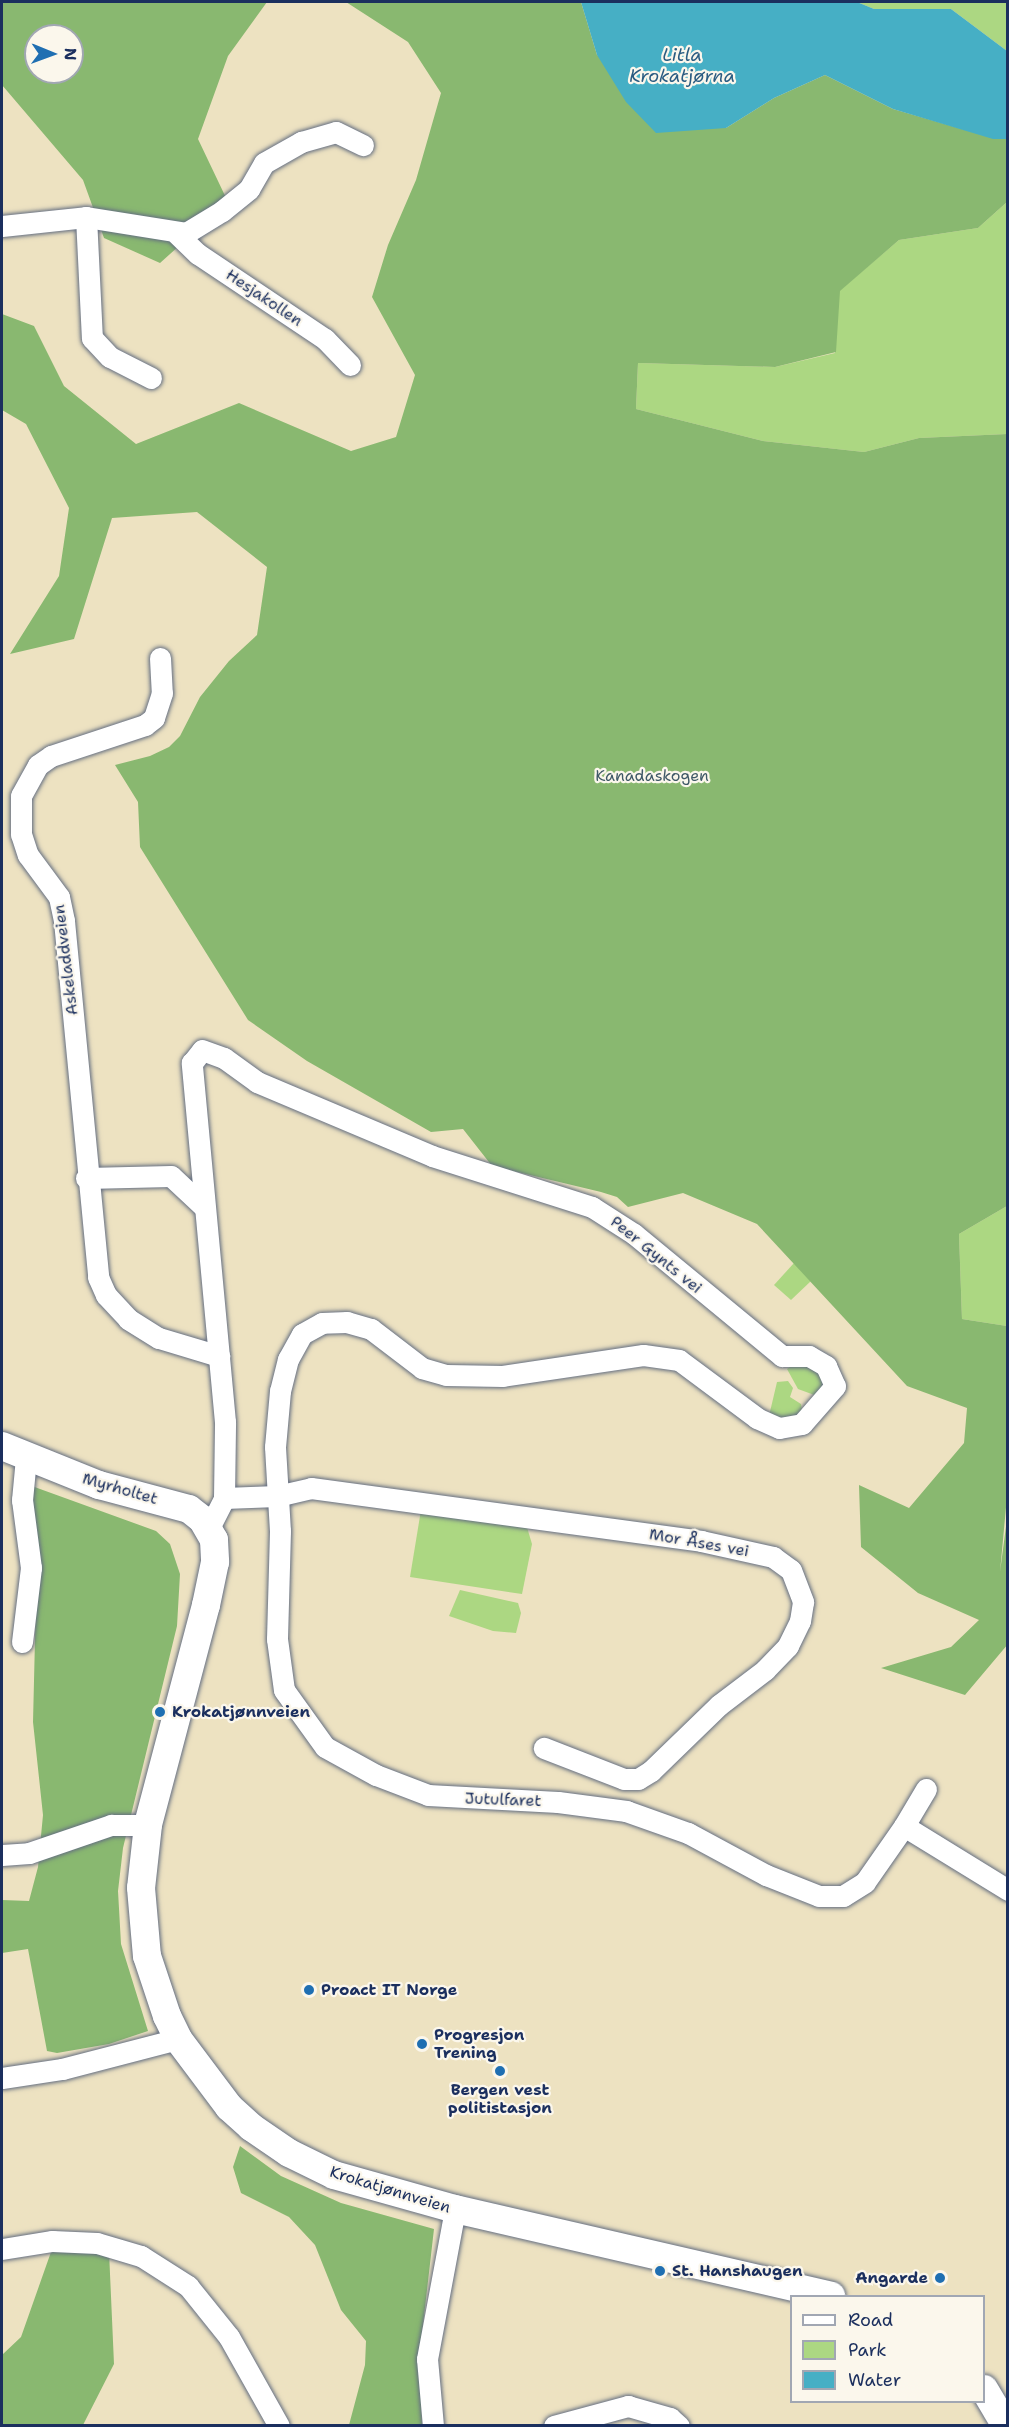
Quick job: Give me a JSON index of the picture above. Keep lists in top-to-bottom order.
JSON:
{
  "streets": {
    "main road": ["Myrholtet", "Krokatjønnveien"],
    "street": [
      "Hesjakollen",
      "Askeladdveien",
      "Peer Gynts vei",
      "Mor Åses vei",
      "Jutulfaret"
    ]
  },
  "crossings": [
    ["Askeladdveien", "Peer Gynts vei"],
    ["Peer Gynts vei", "Myrholtet"],
    ["Peer Gynts vei", "Mor Åses vei"],
    ["Peer Gynts vei", "Jutulfaret"],
    ["Peer Gynts vei", "Krokatjønnveien"],
    ["Myrholtet", "Krokatjønnveien"],
    ["Mor Åses vei", "Jutulfaret"]
  ],
  "water": ["Litla Krokatjørna"],
  "parks": ["Kanadaskogen"],
  "places": [
    "Krokatjønnveien",
    "Proact IT Norge",
    "Progresjon Trening",
    "Bergen vest politistasjon",
    "St. Hanshaugen",
    "Angarde"
  ],
  "legend": ["Road", "Park", "Water"],
  "north": "right"
}
